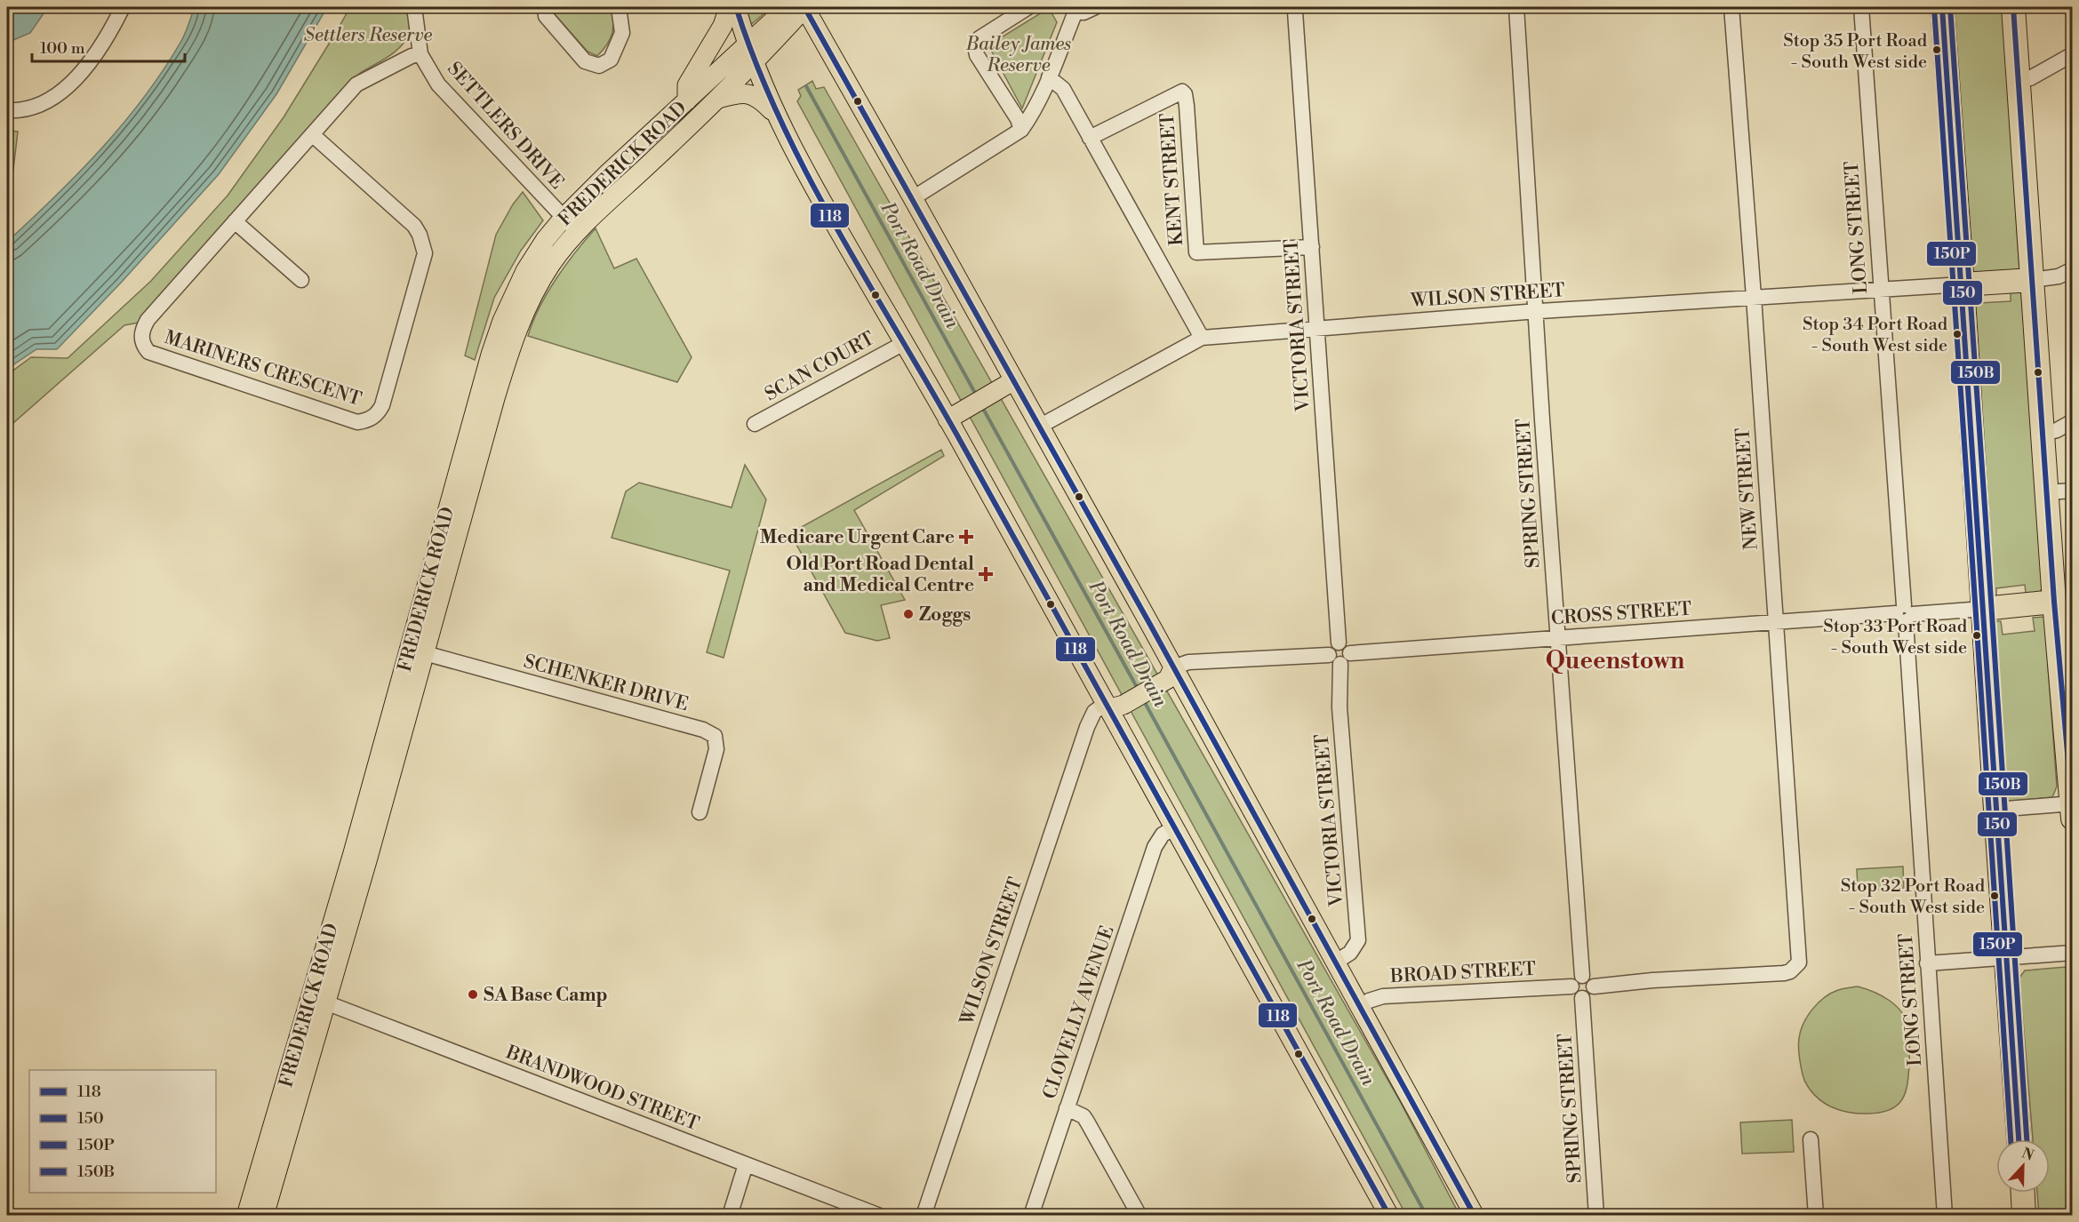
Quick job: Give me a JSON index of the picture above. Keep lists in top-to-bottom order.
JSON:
{
  "streets": {
    "main road": ["FREDERICK ROAD"],
    "street": [
      "SETTLERS DRIVE",
      "KENT STREET",
      "LONG STREET",
      "WILSON STREET",
      "VICTORIA STREET",
      "SCAN COURT",
      "MARINERS CRESCENT",
      "NEW STREET",
      "SPRING STREET",
      "CROSS STREET",
      "SCHENKER DRIVE",
      "BROAD STREET",
      "CLOVELLY AVENUE",
      "BRANDWOOD STREET"
    ]
  },
  "crossings": [
    ["SETTLERS DRIVE", "FREDERICK ROAD"],
    ["SETTLERS DRIVE", "MARINERS CRESCENT"],
    ["FREDERICK ROAD", "SCHENKER DRIVE"],
    ["FREDERICK ROAD", "BRANDWOOD STREET"],
    ["KENT STREET", "VICTORIA STREET"],
    ["LONG STREET", "WILSON STREET"],
    ["LONG STREET", "CROSS STREET"],
    ["WILSON STREET", "VICTORIA STREET"],
    ["WILSON STREET", "NEW STREET"],
    ["WILSON STREET", "SPRING STREET"],
    ["VICTORIA STREET", "CROSS STREET"],
    ["NEW STREET", "SPRING STREET"],
    ["NEW STREET", "CROSS STREET"],
    ["NEW STREET", "BROAD STREET"],
    ["SPRING STREET", "CROSS STREET"],
    ["SPRING STREET", "BROAD STREET"]
  ],
  "districts": ["Queenstown"],
  "water": ["Port Road Drain"],
  "parks": ["Settlers Reserve", "Bailey James Reserve"],
  "places": {
    "other": [
      "Stop 35 Port Road - South West side",
      "Stop 34 Port Road - South West side",
      "Zoggs",
      "Stop 33 Port Road - South West side",
      "Stop 32 Port Road - South West side",
      "SA Base Camp"
    ],
    "health": ["Medicare Urgent Care", "Old Port Road Dental and Medical Centre"]
  },
  "lines": [
    "transit line 118",
    "transit line 150",
    "transit line 150B",
    "transit line 150P"
  ],
  "legend": [
    "118",
    "150",
    "150P",
    "150B"
  ],
  "scale_bar": "100 m",
  "north": "top"
}
